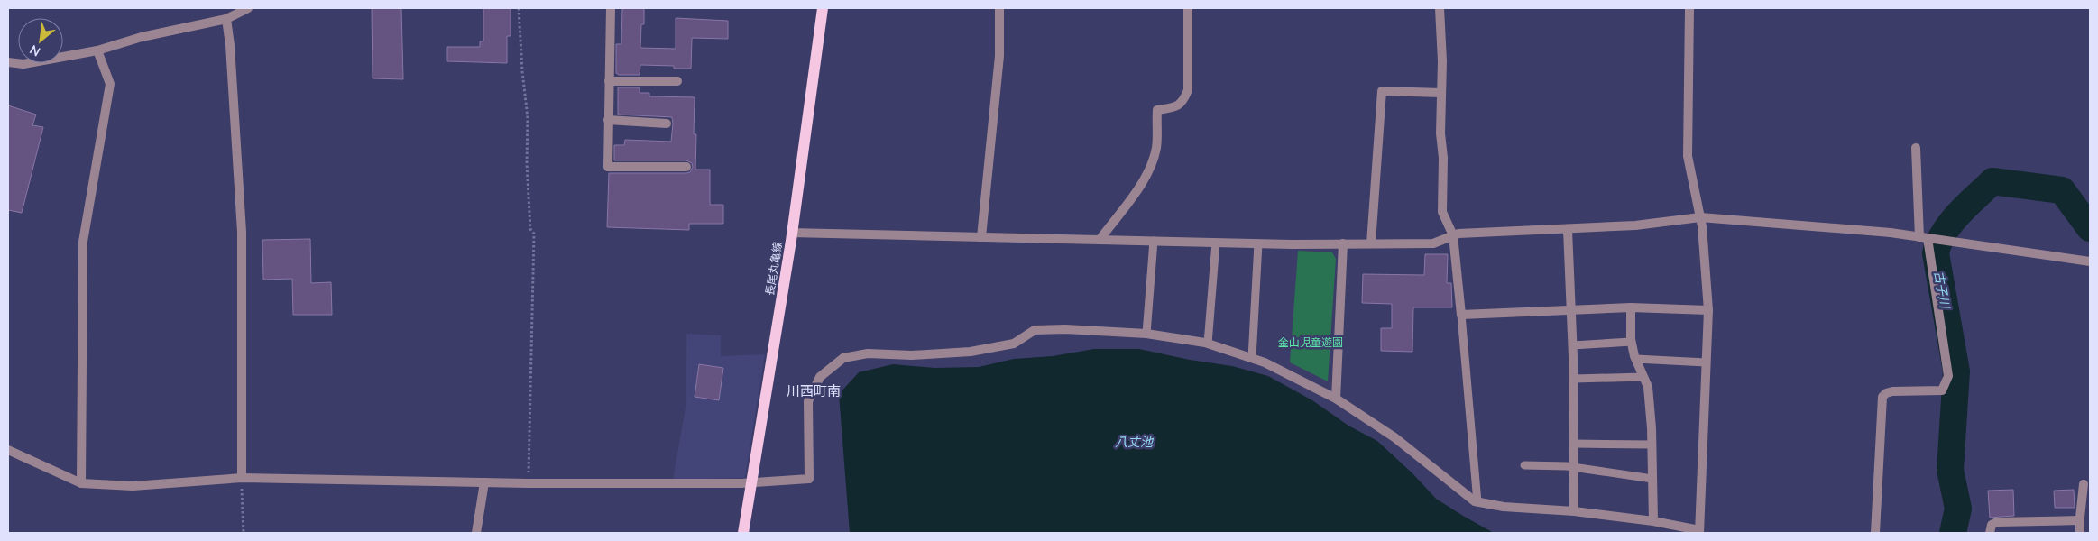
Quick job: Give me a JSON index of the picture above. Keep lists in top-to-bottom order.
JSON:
{
  "streets": {
    "main road": ["長尾丸亀線"]
  },
  "districts": ["川西町南"],
  "water": ["古子川", "八丈池"],
  "parks": ["金山児童遊園"],
  "north": "bottom left"
}
